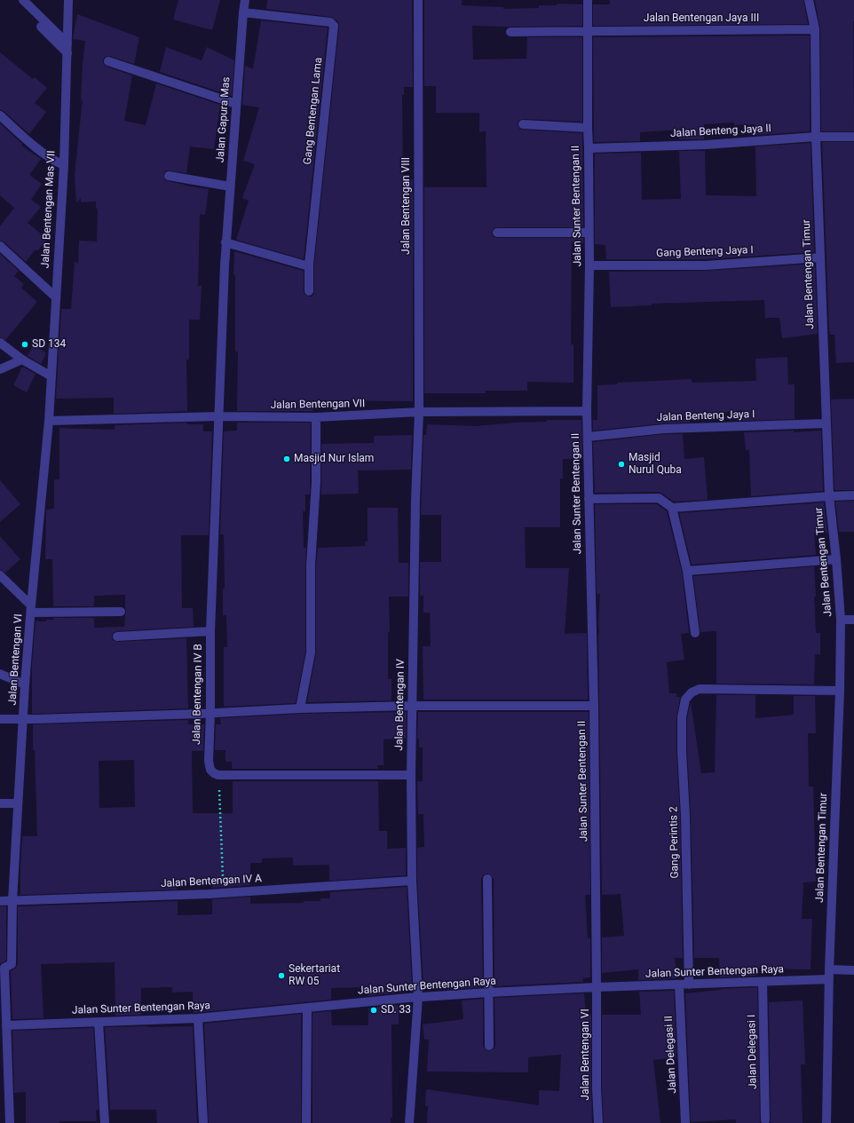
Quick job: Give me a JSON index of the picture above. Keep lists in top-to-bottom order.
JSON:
{
  "streets": {
    "street": [
      "Jalan Bentengan Jaya III",
      "Gang Bentengan Lama",
      "Jalan Gapura Mas",
      "Jalan Benteng Jaya II",
      "Jalan Bentengan VIII",
      "Jalan Sunter Bentengan II",
      "Jalan Bentengan Mas VII",
      "Gang Benteng Jaya I",
      "Jalan Bentengan Timur",
      "Jalan Bentengan VII",
      "Jalan Benteng Jaya I",
      "Jalan Bentengan VI",
      "Jalan Bentengan IV B",
      "Jalan Bentengan IV",
      "Gang Perintis 2",
      "Jalan Bentengan IV A",
      "Jalan Sunter Bentengan Raya",
      "Jalan Delegasi I",
      "Jalan Delegasi II"
    ]
  },
  "crossings": [
    ["Jalan Bentengan Jaya III", "Jalan Sunter Bentengan II"],
    ["Jalan Bentengan Jaya III", "Jalan Bentengan Timur"],
    ["Gang Bentengan Lama", "Jalan Gapura Mas"],
    ["Jalan Gapura Mas", "Jalan Bentengan VII"],
    ["Jalan Gapura Mas", "Jalan Bentengan IV B"],
    ["Jalan Benteng Jaya II", "Jalan Sunter Bentengan II"],
    ["Jalan Benteng Jaya II", "Jalan Bentengan Timur"],
    ["Jalan Bentengan VIII", "Jalan Bentengan VII"],
    ["Jalan Bentengan VIII", "Jalan Bentengan IV"],
    ["Jalan Sunter Bentengan II", "Gang Benteng Jaya I"],
    ["Jalan Sunter Bentengan II", "Jalan Bentengan VII"],
    ["Jalan Sunter Bentengan II", "Jalan Benteng Jaya I"],
    ["Jalan Sunter Bentengan II", "Jalan Bentengan VI"],
    ["Jalan Sunter Bentengan II", "Jalan Sunter Bentengan Raya"],
    ["Jalan Bentengan Mas VII", "Jalan Bentengan VII"],
    ["Jalan Bentengan Mas VII", "Jalan Bentengan VI"],
    ["Gang Benteng Jaya I", "Jalan Bentengan Timur"],
    ["Jalan Bentengan Timur", "Jalan Benteng Jaya I"],
    ["Jalan Bentengan Timur", "Gang Perintis 2"],
    ["Jalan Bentengan Timur", "Jalan Sunter Bentengan Raya"],
    ["Jalan Bentengan VII", "Jalan Bentengan VI"],
    ["Jalan Bentengan VII", "Jalan Bentengan IV B"],
    ["Jalan Bentengan VII", "Jalan Bentengan IV"],
    ["Jalan Bentengan VI", "Jalan Bentengan IV A"],
    ["Jalan Bentengan VI", "Jalan Sunter Bentengan Raya"],
    ["Jalan Bentengan IV", "Jalan Bentengan IV A"],
    ["Jalan Bentengan IV", "Jalan Sunter Bentengan Raya"],
    ["Gang Perintis 2", "Jalan Sunter Bentengan Raya"],
    ["Jalan Sunter Bentengan Raya", "Jalan Delegasi I"],
    ["Jalan Sunter Bentengan Raya", "Jalan Delegasi II"]
  ],
  "places": [
    "SD 134",
    "Masjid Nur Islam",
    "Masjid Nurul Quba",
    "Sekertariat RW 05",
    "SD. 33"
  ]
}
